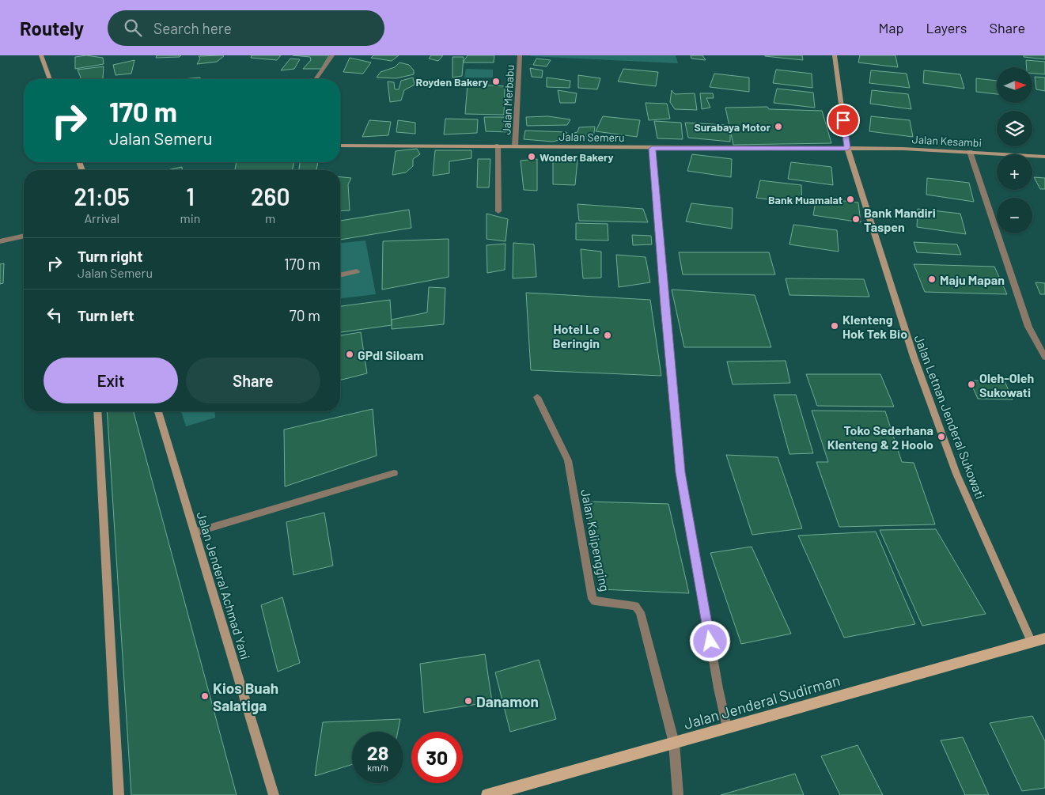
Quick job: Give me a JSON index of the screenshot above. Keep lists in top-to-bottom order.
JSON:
{
  "streets": {
    "main road": [
      "Jalan Semeru",
      "Jalan Kesambi",
      "Jalan Letnan Jenderal Sukowati",
      "Jalan Jenderal Achmad Yani",
      "Jalan Jenderal Sudirman"
    ],
    "street": ["Jalan Merbabu", "Jalan Kalipengging"]
  },
  "crossings": [
    ["Jalan Merbabu", "Jalan Semeru"],
    ["Jalan Semeru", "Jalan Kesambi"],
    ["Jalan Semeru", "Jalan Letnan Jenderal Sukowati"],
    ["Jalan Kesambi", "Jalan Letnan Jenderal Sukowati"],
    ["Jalan Letnan Jenderal Sukowati", "Jalan Jenderal Sudirman"],
    ["Jalan Kalipengging", "Jalan Jenderal Sudirman"]
  ],
  "places": [
    "Royden Bakery",
    "Surabaya Motor",
    "Wonder Bakery",
    "Bank Muamalat",
    "Bank Mandiri Taspen",
    "Maju Mapan",
    "Klenteng Hok Tek Bio",
    "Hotel Le Beringin",
    "GPdI Siloam",
    "Oleh-Oleh Sukowati",
    "Toko Sederhana Klenteng & 2 Hoolo",
    "Kios Buah Salatiga",
    "Danamon"
  ],
  "north": "right",
  "page": {
    "header": "Routely",
    "search": "Search here",
    "nav": ["Map", "Layers", "Share"],
    "map_buttons": ["+", "−"],
    "turn": ["170 m", "Jalan Semeru"],
    "eta": [
      "21:05",
      "Arrival",
      "1",
      "min",
      "260",
      "m"
    ],
    "list": [
      {
        "name": "Turn right",
        "note": "Jalan Semeru",
        "value": "170 m"
      },
      {
        "name": "Turn left",
        "value": "70 m"
      }
    ],
    "buttons": ["Exit", "Share"],
    "speed": "28 km/h",
    "limit": "30"
  }
}
